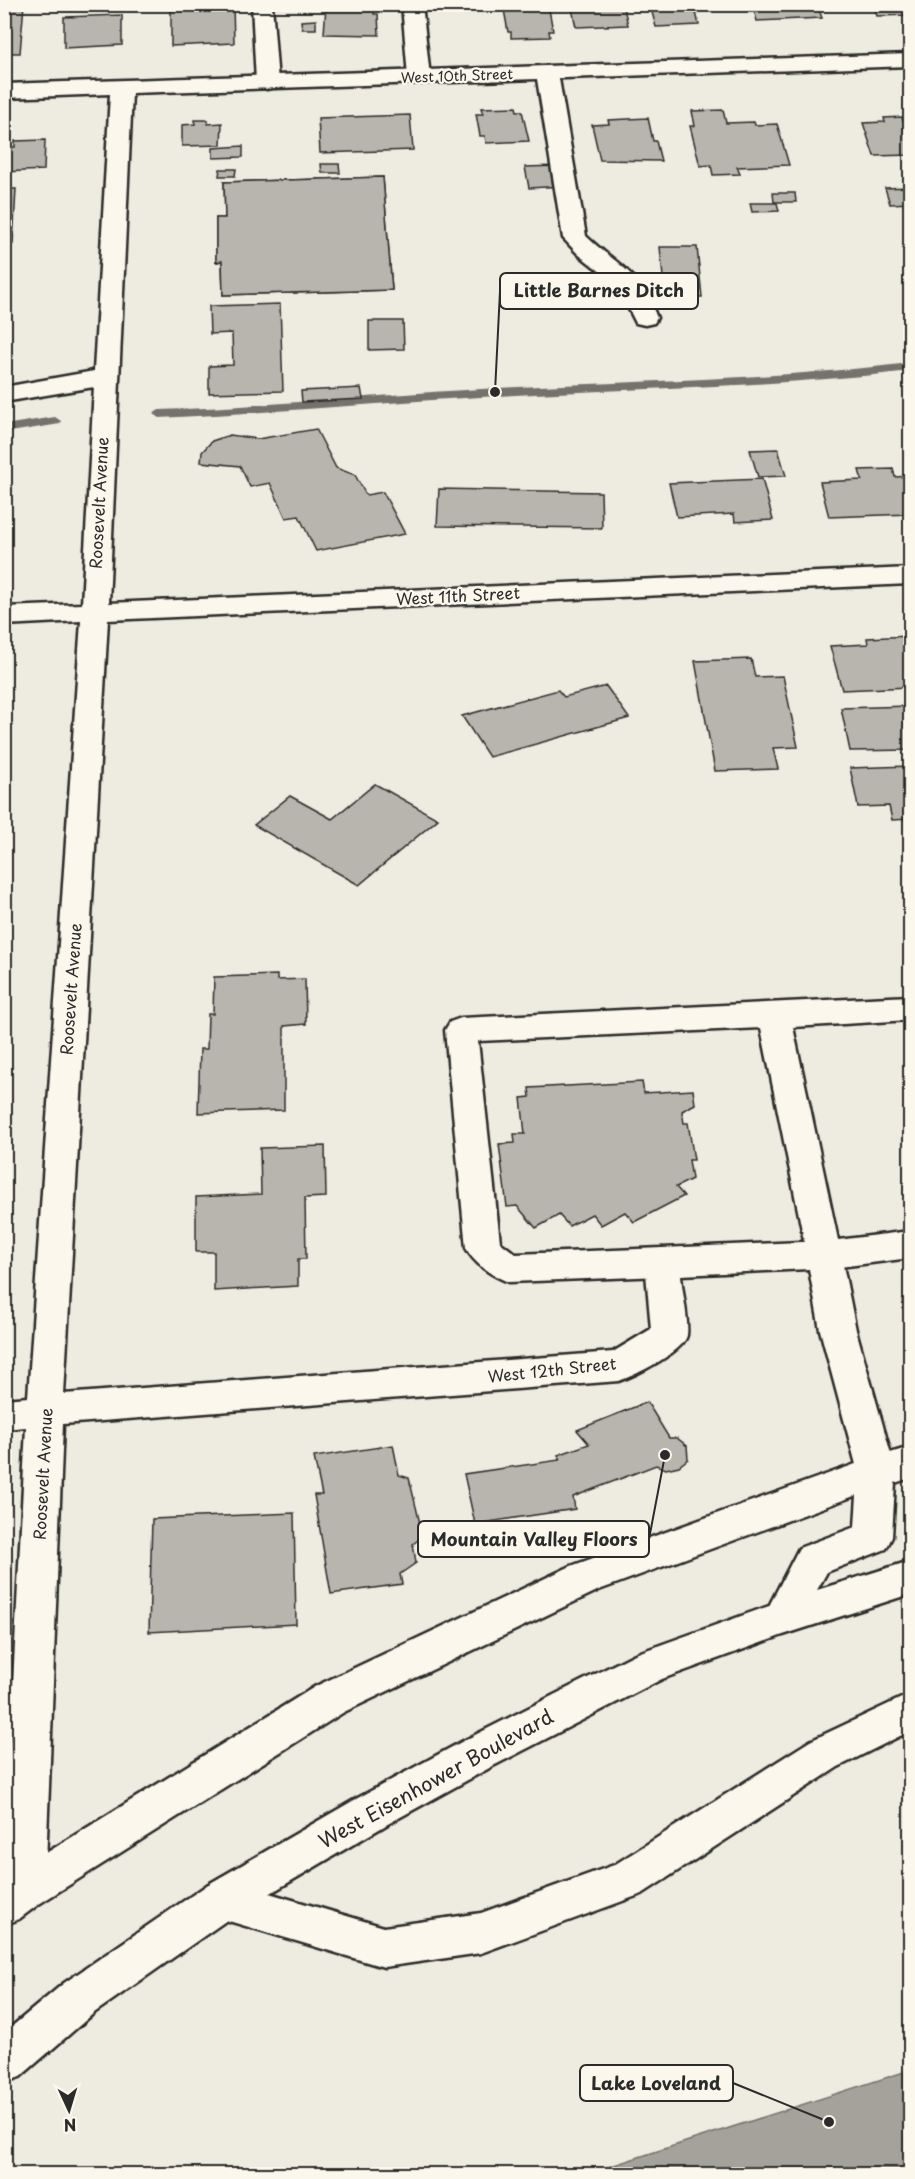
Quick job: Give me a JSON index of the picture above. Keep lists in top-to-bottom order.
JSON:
{
  "streets": {
    "main road": [
      "West 10th Street",
      "Roosevelt Avenue",
      "West 11th Street",
      "West 12th Street",
      "West Eisenhower Boulevard"
    ]
  },
  "crossings": [
    ["West 10th Street", "Roosevelt Avenue"],
    ["Roosevelt Avenue", "West 11th Street"],
    ["Roosevelt Avenue", "West 12th Street"]
  ],
  "places": ["Little Barnes Ditch", "Mountain Valley Floors", "Lake Loveland"],
  "north": "bottom"
}
